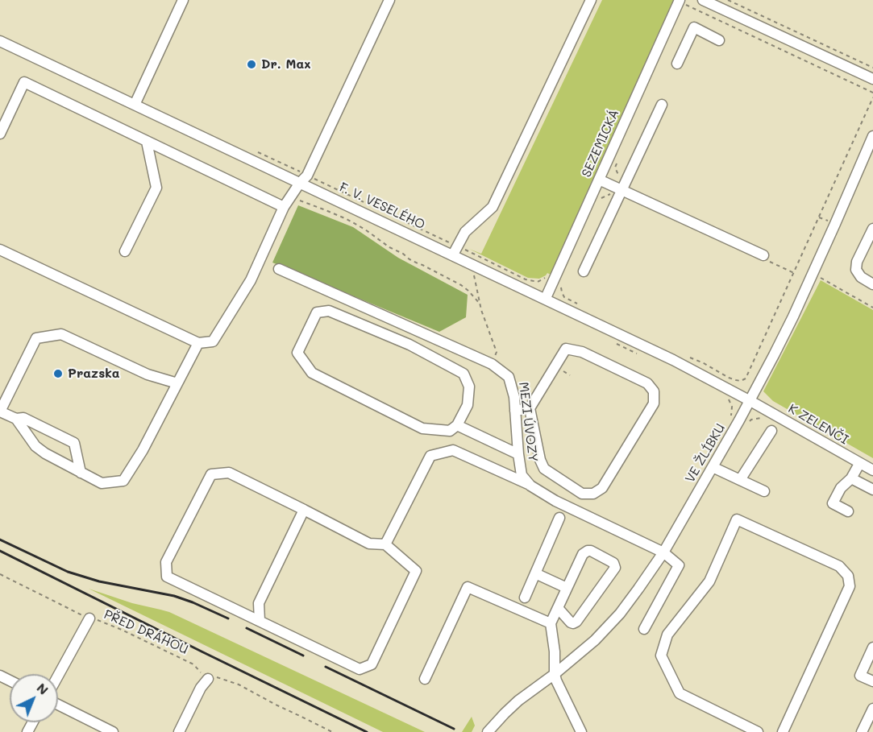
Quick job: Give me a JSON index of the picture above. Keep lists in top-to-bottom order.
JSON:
{
  "streets": {
    "street": [
      "SEZEMICKÁ",
      "F. V. VESELÉHO",
      "MEZI ÚVOZY",
      "K ZELENČI",
      "VE ŽLÍBKU"
    ],
    "path": ["PŘED DRÁHOU"]
  },
  "crossings": [
    ["SEZEMICKÁ", "F. V. VESELÉHO"],
    ["F. V. VESELÉHO", "K ZELENČI"],
    ["F. V. VESELÉHO", "VE ŽLÍBKU"],
    ["K ZELENČI", "VE ŽLÍBKU"]
  ],
  "places": ["Dr. Max", "Prazska"],
  "north": "top right"
}
